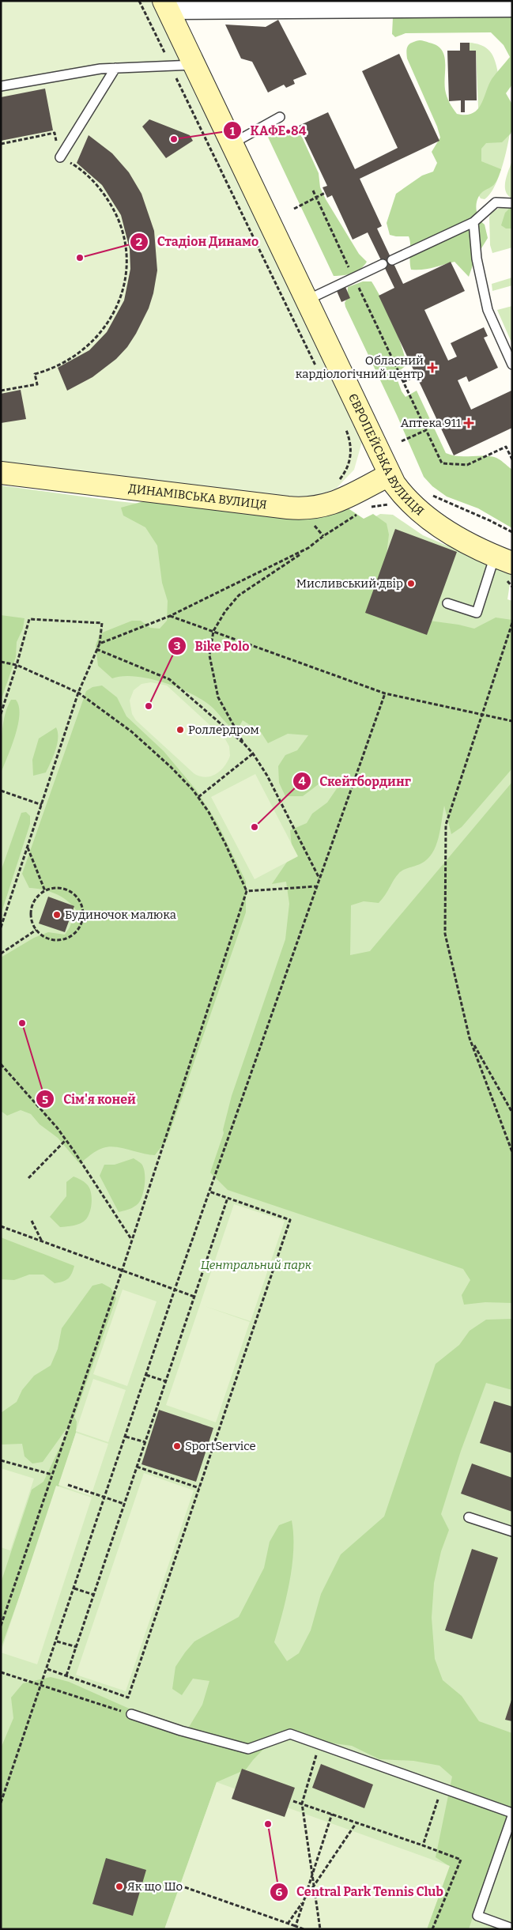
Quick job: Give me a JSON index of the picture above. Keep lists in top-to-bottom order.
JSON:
{
  "streets": {
    "main road": ["ЄВРОПЕЙСЬКА ВУЛИЦЯ", "ДИНАМІВСЬКА ВУЛИЦЯ"]
  },
  "crossings": [
    ["ЄВРОПЕЙСЬКА ВУЛИЦЯ", "ДИНАМІВСЬКА ВУЛИЦЯ"]
  ],
  "parks": ["Центральний парк"],
  "places": {
    "other": [
      "КАФЕ•84",
      "Стадіон Динамо",
      "Мисливський двір",
      "Bike Polo",
      "Роллердром",
      "Скейтбординг",
      "Будиночок малюка",
      "Сім'я коней",
      "SportService",
      "Central Park Tennis Club",
      "Як що Шо"
    ],
    "health": ["Обласний кардiологiчний центр", "Аптека 911"]
  }
}
